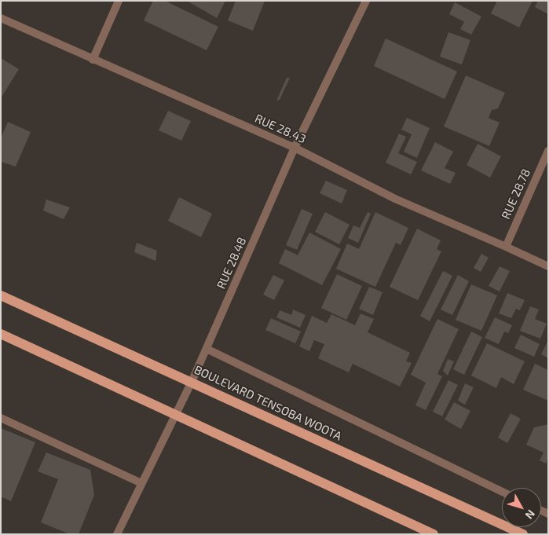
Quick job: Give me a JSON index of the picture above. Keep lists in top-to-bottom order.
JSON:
{
  "streets": {
    "main road": ["BOULEVARD TENSOBA WOOTA"],
    "street": ["RUE 28.43", "RUE 28.78", "RUE 28.48"]
  },
  "crossings": [
    ["RUE 28.43", "RUE 28.78"],
    ["RUE 28.43", "RUE 28.48"],
    ["RUE 28.48", "BOULEVARD TENSOBA WOOTA"]
  ],
  "north": "bottom right"
}
